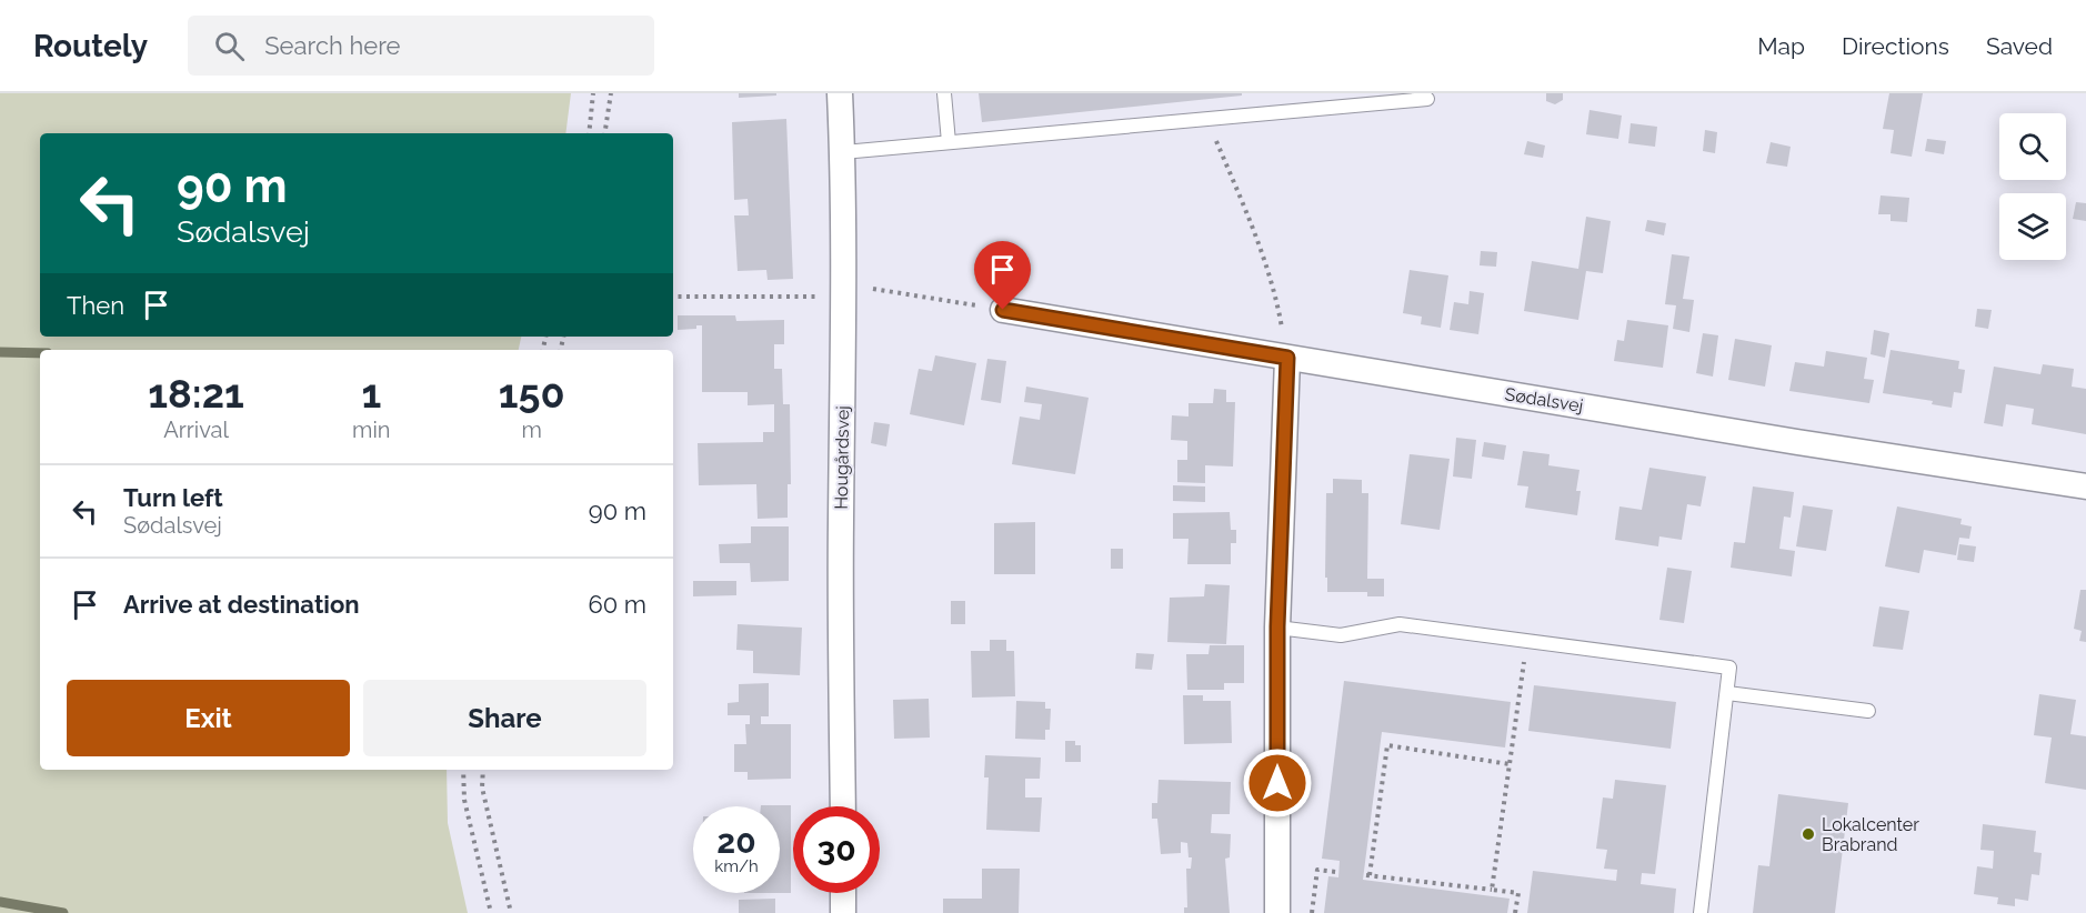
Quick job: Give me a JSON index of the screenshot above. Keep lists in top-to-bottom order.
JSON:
{
  "streets": {
    "street": ["Sødalsvej", "Hougårdsvej"]
  },
  "places": ["Lokalcenter Brabrand"],
  "page": {
    "header": "Routely",
    "search": "Search here",
    "nav": ["Map", "Directions", "Saved"],
    "turn": ["90 m", "Sødalsvej"],
    "then": "Then",
    "eta": [
      "18:21",
      "Arrival",
      "1",
      "min",
      "150",
      "m"
    ],
    "list": [
      {
        "name": "Turn left",
        "note": "Sødalsvej",
        "value": "90 m"
      },
      {
        "name": "Arrive at destination",
        "value": "60 m"
      }
    ],
    "buttons": ["Exit", "Share"],
    "speed": "20 km/h",
    "limit": "30"
  }
}
